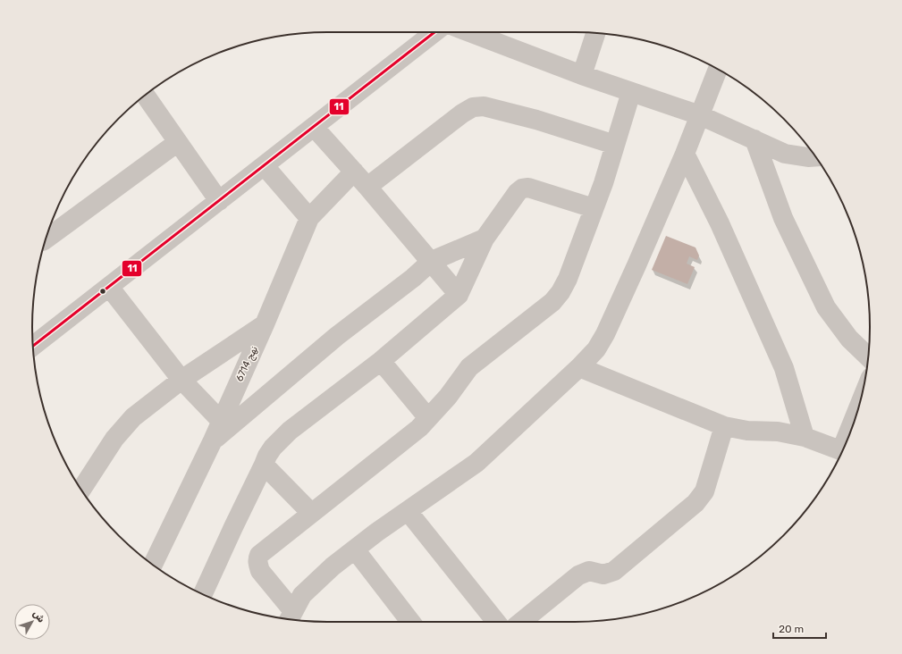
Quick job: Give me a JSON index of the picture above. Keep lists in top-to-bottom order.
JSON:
{
  "streets": {
    "street": ["نهج 6714"]
  },
  "lines": ["transit line 11"],
  "scale_bar": "20 m",
  "north": "top right"
}
